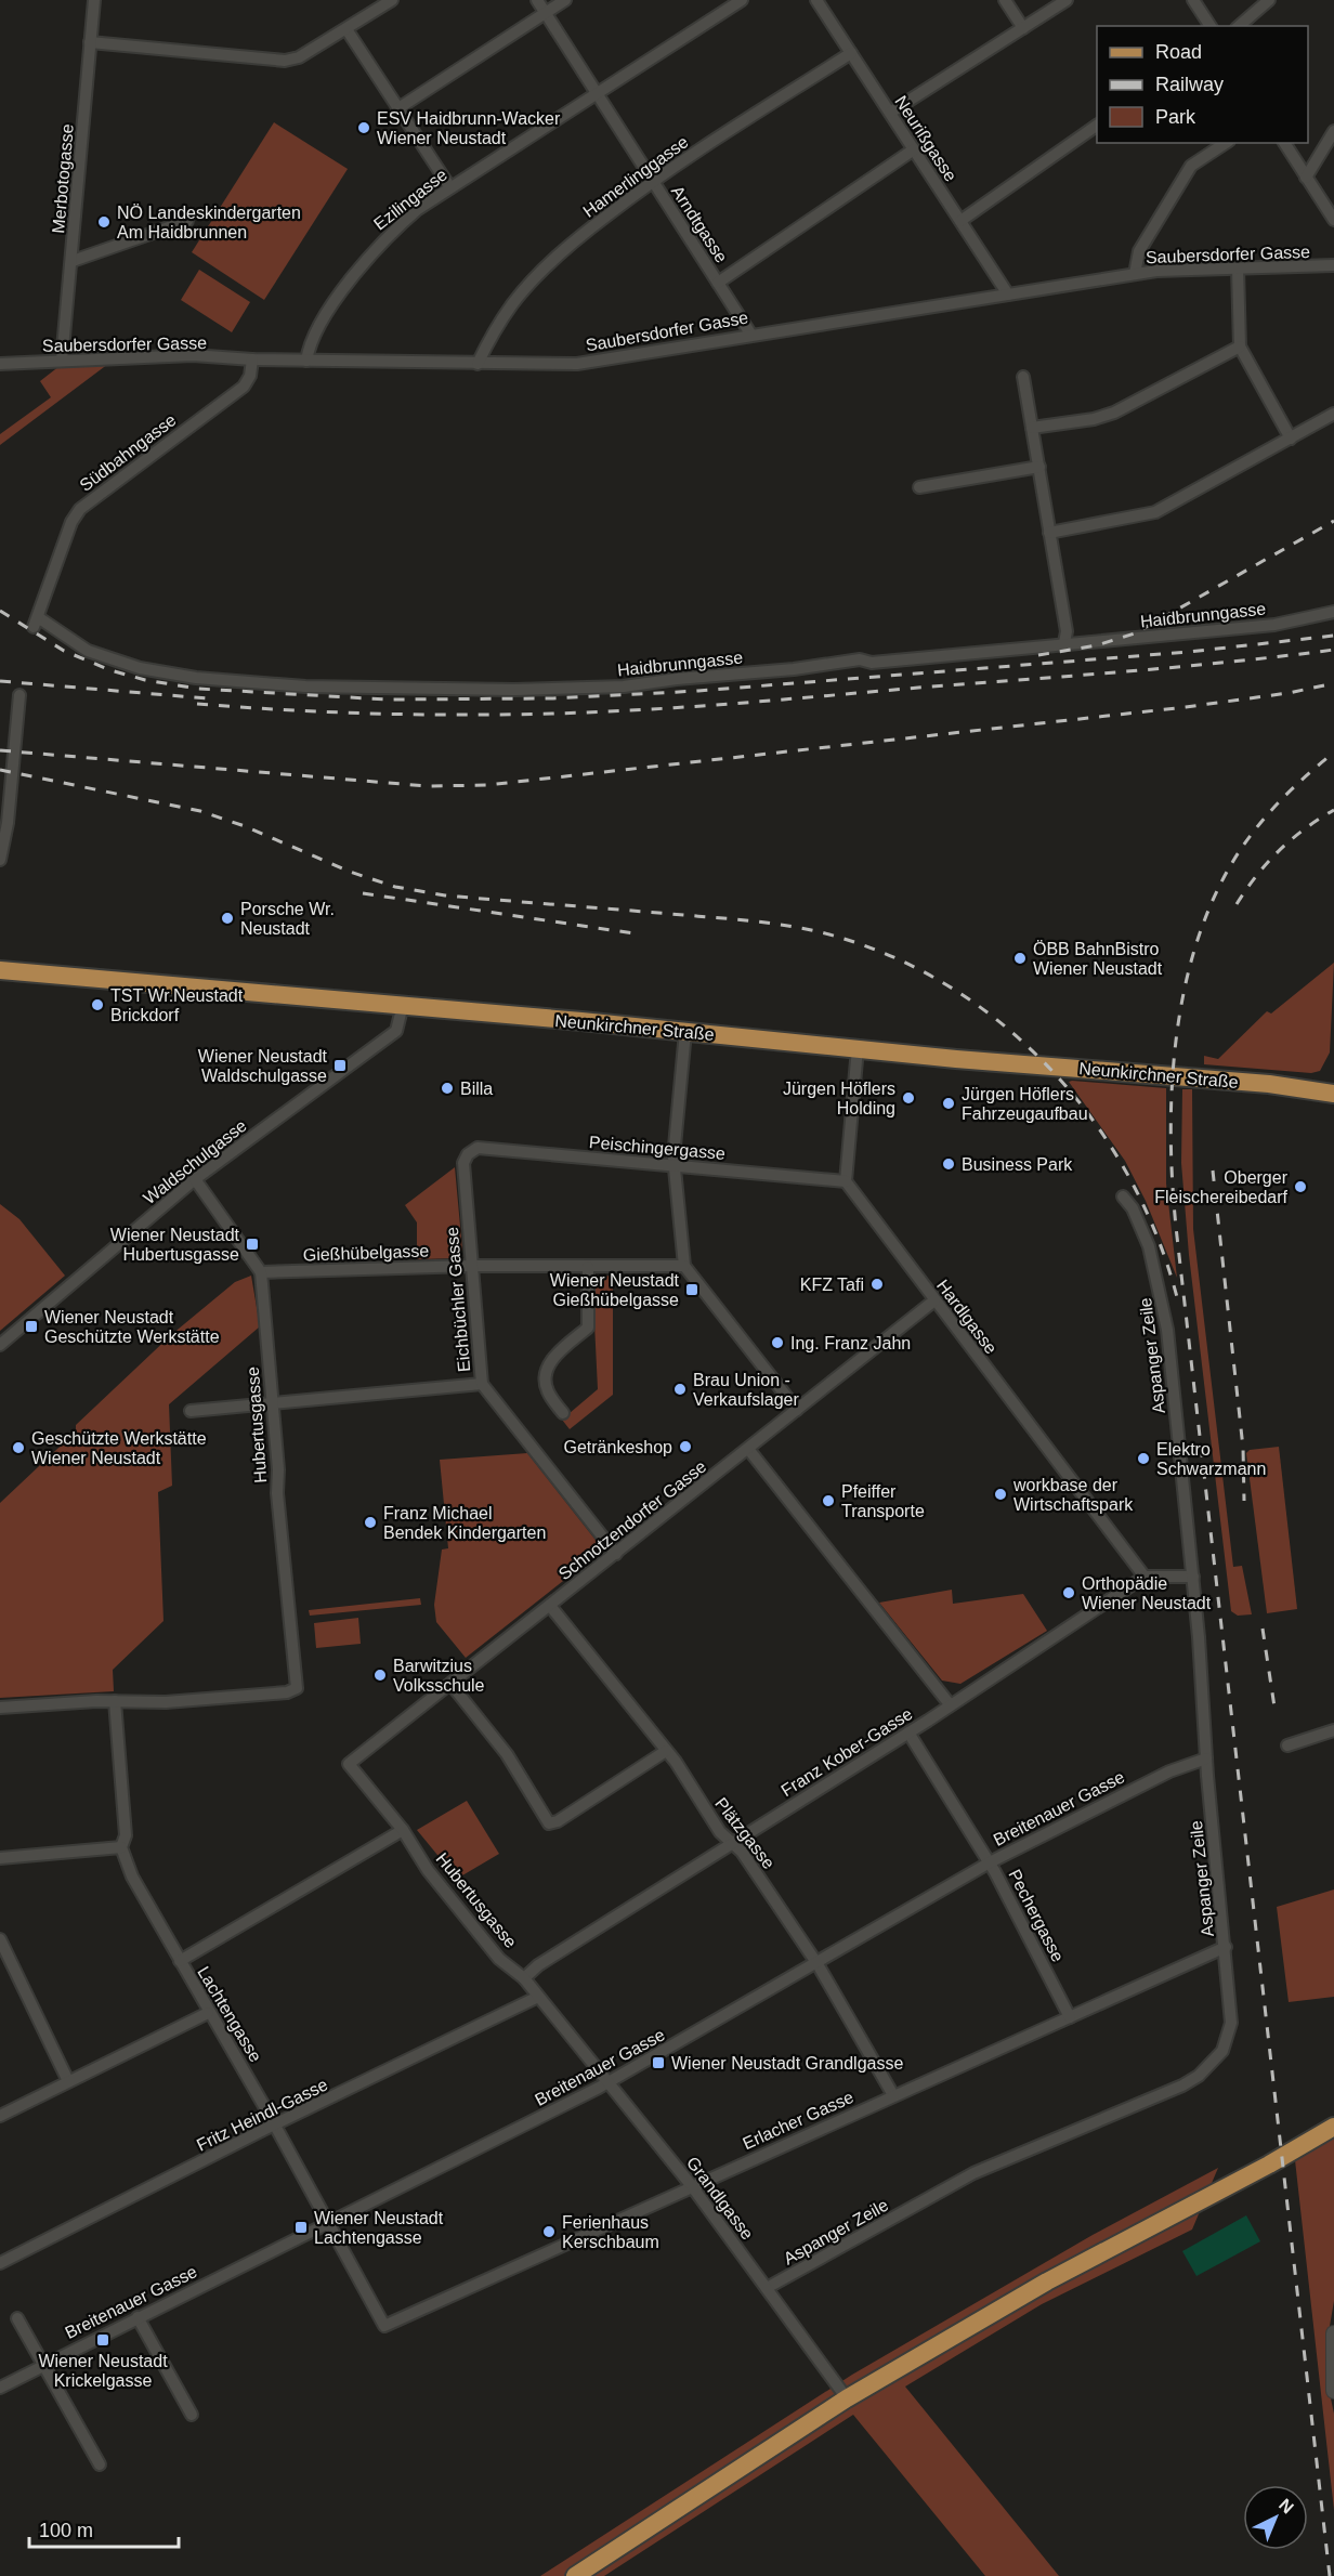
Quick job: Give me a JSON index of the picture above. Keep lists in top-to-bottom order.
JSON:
{
  "streets": {
    "main road": ["Neunkirchner Straße"],
    "street": [
      "Neurißgasse",
      "Hamerlinggasse",
      "Merbotogasse",
      "Ezilingasse",
      "Arndtgasse",
      "Saubersdorfer Gasse",
      "Südbahngasse",
      "Haidbrunngasse",
      "Peischingergasse",
      "Waldschulgasse",
      "Gießhübelgasse",
      "Eichbüchler Gasse",
      "Hardlgasse",
      "Aspanger Zeile",
      "Hubertusgasse",
      "Schnotzendorfer Gasse",
      "Franz Kober-Gasse",
      "Breitenauer Gasse",
      "Plätzgasse",
      "Pechergasse",
      "Lachtengasse",
      "Fritz Heindl-Gasse",
      "Erlacher Gasse",
      "Grandlgasse"
    ]
  },
  "crossings": [
    ["Neurißgasse", "Hamerlinggasse"],
    ["Neurißgasse", "Saubersdorfer Gasse"],
    ["Hamerlinggasse", "Arndtgasse"],
    ["Hamerlinggasse", "Saubersdorfer Gasse"],
    ["Merbotogasse", "Saubersdorfer Gasse"],
    ["Ezilingasse", "Arndtgasse"],
    ["Ezilingasse", "Saubersdorfer Gasse"],
    ["Arndtgasse", "Saubersdorfer Gasse"],
    ["Saubersdorfer Gasse", "Südbahngasse"],
    ["Südbahngasse", "Haidbrunngasse"],
    ["Neunkirchner Straße", "Waldschulgasse"],
    ["Peischingergasse", "Eichbüchler Gasse"],
    ["Peischingergasse", "Hardlgasse"],
    ["Gießhübelgasse", "Eichbüchler Gasse"],
    ["Gießhübelgasse", "Hubertusgasse"],
    ["Eichbüchler Gasse", "Schnotzendorfer Gasse"],
    ["Hardlgasse", "Schnotzendorfer Gasse"],
    ["Hardlgasse", "Franz Kober-Gasse"],
    ["Aspanger Zeile", "Breitenauer Gasse"],
    ["Aspanger Zeile", "Erlacher Gasse"],
    ["Aspanger Zeile", "Grandlgasse"],
    ["Hubertusgasse", "Schnotzendorfer Gasse"],
    ["Hubertusgasse", "Franz Kober-Gasse"],
    ["Hubertusgasse", "Breitenauer Gasse"],
    ["Hubertusgasse", "Lachtengasse"],
    ["Hubertusgasse", "Fritz Heindl-Gasse"],
    ["Hubertusgasse", "Grandlgasse"],
    ["Schnotzendorfer Gasse", "Plätzgasse"],
    ["Franz Kober-Gasse", "Plätzgasse"],
    ["Franz Kober-Gasse", "Pechergasse"],
    ["Breitenauer Gasse", "Plätzgasse"],
    ["Breitenauer Gasse", "Pechergasse"],
    ["Breitenauer Gasse", "Lachtengasse"],
    ["Breitenauer Gasse", "Grandlgasse"],
    ["Plätzgasse", "Erlacher Gasse"],
    ["Pechergasse", "Erlacher Gasse"],
    ["Lachtengasse", "Fritz Heindl-Gasse"],
    ["Lachtengasse", "Erlacher Gasse"],
    ["Erlacher Gasse", "Grandlgasse"]
  ],
  "places": {
    "other": [
      "ESV Haidbrunn-Wacker Wiener Neustadt",
      "NÖ Landeskindergarten Am Haidbrunnen",
      "Porsche Wr. Neustadt",
      "ÖBB BahnBistro Wiener Neustadt",
      "TST Wr.Neustadt Brickdorf",
      "Billa",
      "Jürgen Höflers Holding",
      "Jürgen Höflers Fahrzeugaufbau",
      "Business Park",
      "Oberger Fleischereibedarf",
      "KFZ Tafi",
      "Ing. Franz Jahn",
      "Brau Union - Verkaufslager",
      "Getränkeshop",
      "Geschützte Werkstätte Wiener Neustadt",
      "Elektro Schwarzmann",
      "workbase der Wirtschaftspark",
      "Pfeiffer Transporte",
      "Franz Michael Bendek Kindergarten",
      "Orthopädie Wiener Neustadt",
      "Barwitzius Volksschule",
      "Ferienhaus Kerschbaum"
    ],
    "transit": [
      "Wiener Neustadt Waldschulgasse",
      "Wiener Neustadt Hubertusgasse",
      "Wiener Neustadt Gießhübelgasse",
      "Wiener Neustadt Geschützte Werkstätte",
      "Wiener Neustadt Grandlgasse",
      "Wiener Neustadt Lachtengasse",
      "Wiener Neustadt Krickelgasse"
    ]
  },
  "legend": ["Road", "Railway", "Park"],
  "scale_bar": "100 m",
  "north": "top right"
}
